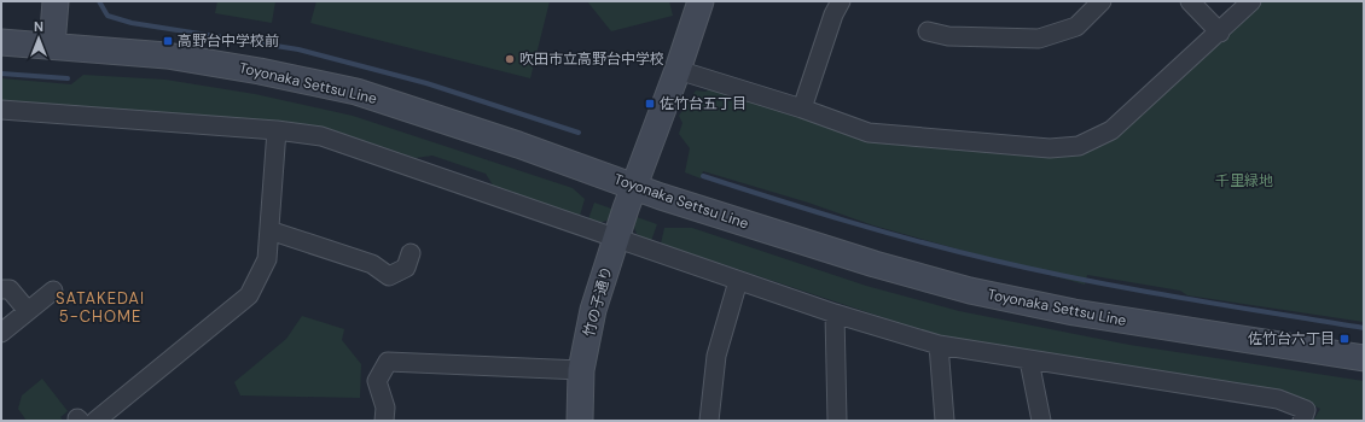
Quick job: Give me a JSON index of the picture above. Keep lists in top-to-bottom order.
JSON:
{
  "streets": {
    "main road": ["Toyonaka Settsu Line", "竹の子通り"]
  },
  "crossings": [
    ["Toyonaka Settsu Line", "竹の子通り"]
  ],
  "districts": ["SATAKEDAI 5-CHOME"],
  "parks": ["千里緑地"],
  "places": {
    "transit": ["高野台中学校前", "佐竹台五丁目", "佐竹台六丁目"],
    "other": ["吹田市立高野台中学校"]
  },
  "north": "top"
}
